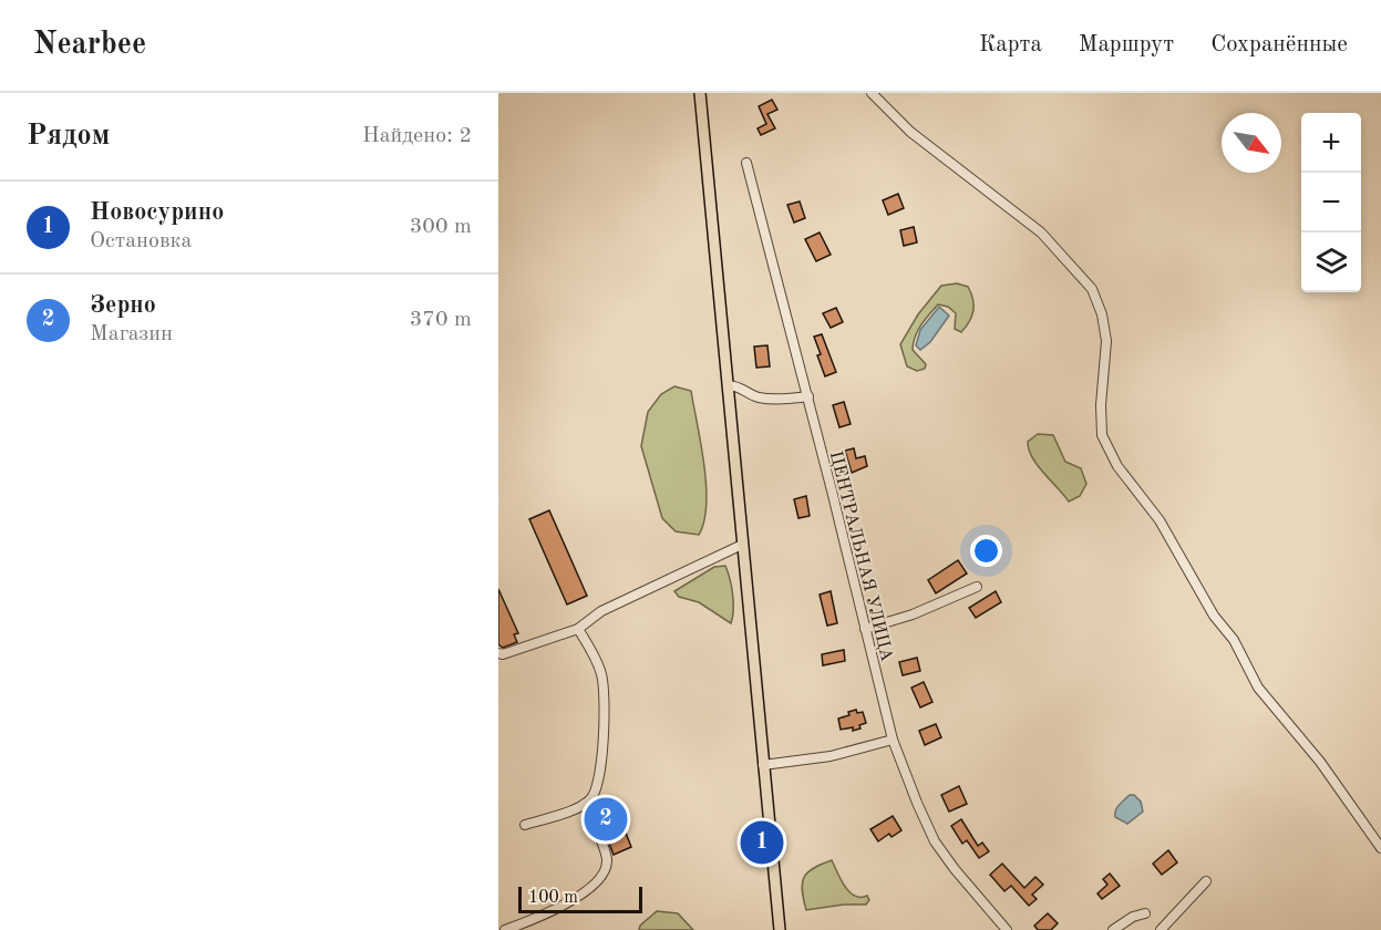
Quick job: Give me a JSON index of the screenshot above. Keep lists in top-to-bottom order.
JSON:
{
  "streets": {
    "street": ["ЦЕНТРАЛЬНАЯ УЛИЦА"]
  },
  "scale_bar": "100 m",
  "north": "bottom right",
  "page": {
    "header": "Nearbee",
    "nav": ["Карта", "Маршрут", "Сохранённые"],
    "heading": ["Рядом", "Найдено: 2"],
    "map_buttons": ["+", "−"],
    "list": [
      {
        "mark": "1",
        "name": "Новосурино",
        "note": "Остановка",
        "value": "300 m"
      },
      {
        "mark": "2",
        "name": "Зерно",
        "note": "Магазин",
        "value": "370 m"
      }
    ],
    "pins": ["2", "1"],
    "scale": "100 m"
  }
}
